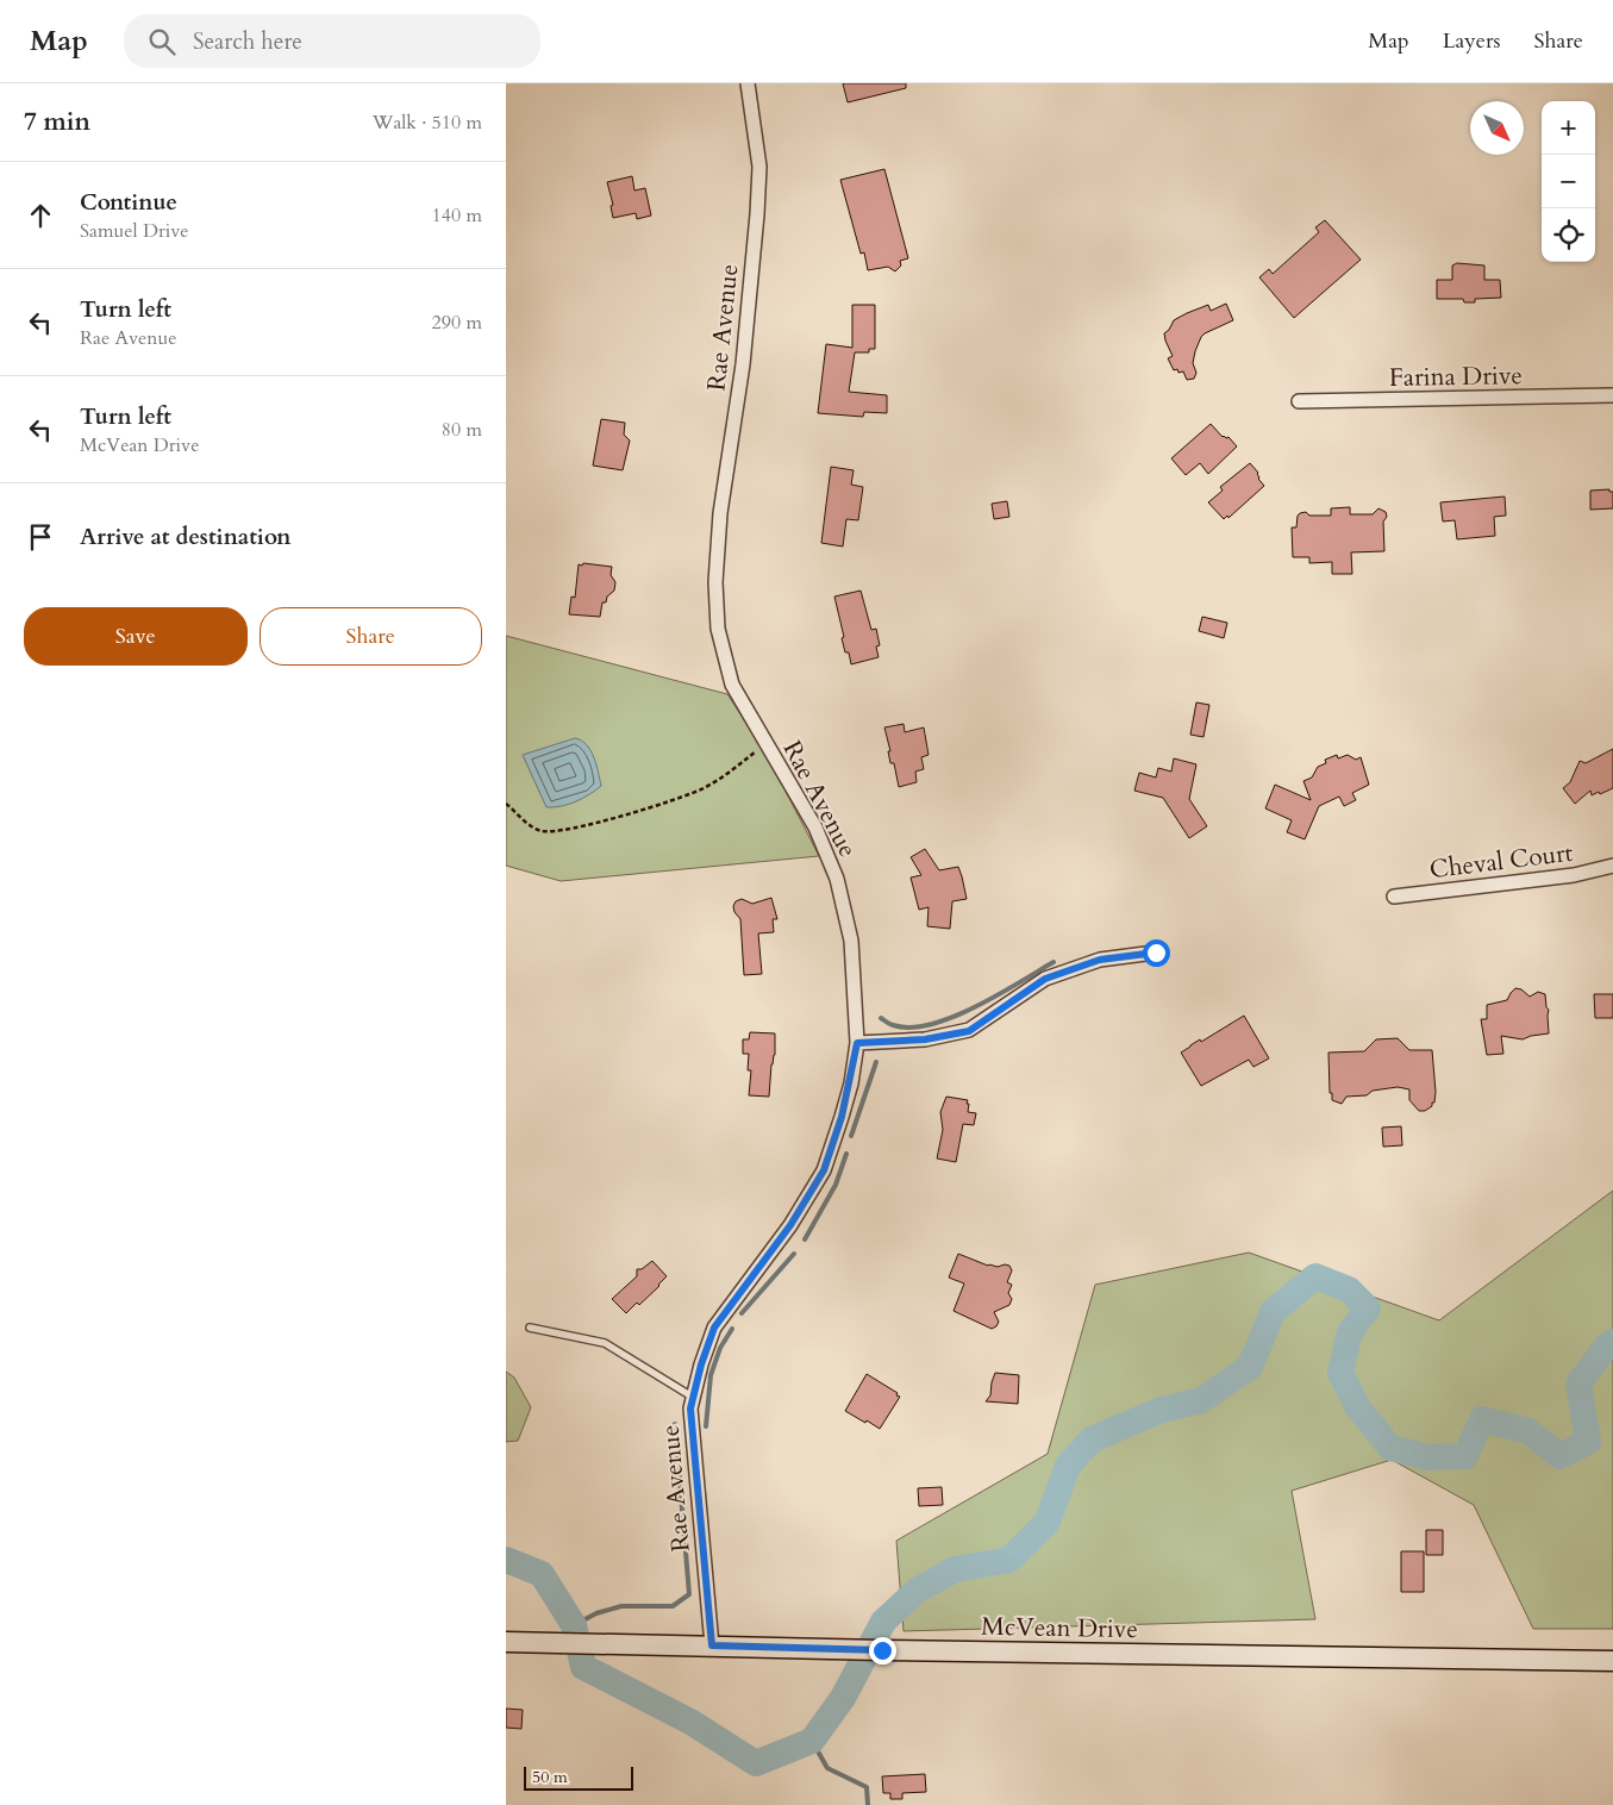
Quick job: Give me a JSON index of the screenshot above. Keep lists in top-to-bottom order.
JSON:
{
  "streets": {
    "main road": ["McVean Drive"],
    "street": ["Rae Avenue", "Farina Drive", "Cheval Court"]
  },
  "crossings": [
    ["Rae Avenue", "McVean Drive"]
  ],
  "scale_bar": "50 m",
  "north": "bottom right",
  "page": {
    "header": "Map",
    "search": "Search here",
    "nav": ["Map", "Layers", "Share"],
    "heading": ["7 min", "Walk · 510 m"],
    "map_buttons": ["+", "−"],
    "list": [
      ["Continue", "Samuel Drive", "140 m"],
      ["Turn left", "Rae Avenue", "290 m"],
      ["Turn left", "McVean Drive", "80 m"],
      "Arrive at destination"
    ],
    "buttons": ["Save", "Share"],
    "scale": "50 m"
  }
}
